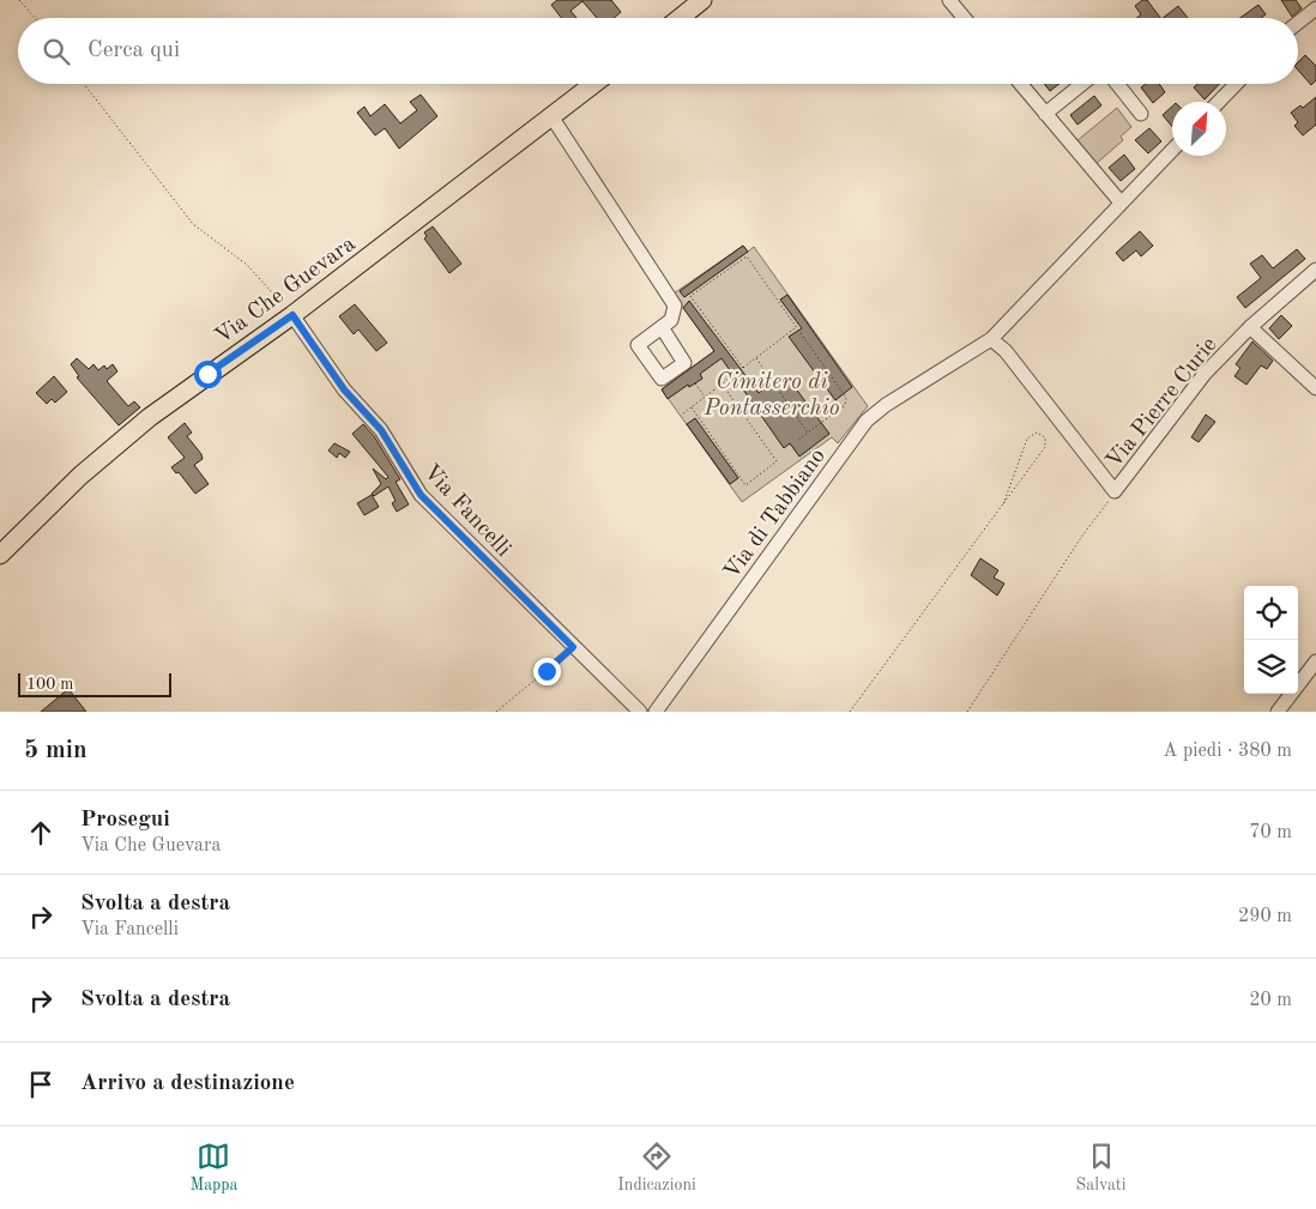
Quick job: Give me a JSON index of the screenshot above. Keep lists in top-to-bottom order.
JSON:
{
  "streets": {
    "main road": ["Via Che Guevara"],
    "street": ["Via Pierre Curie", "Via Fancelli", "Via di Tabbiano"]
  },
  "crossings": [
    ["Via Che Guevara", "Via Fancelli"],
    ["Via Pierre Curie", "Via di Tabbiano"]
  ],
  "parks": ["Cimitero di Pontasserchio"],
  "scale_bar": "100 m",
  "north": "top right",
  "page": {
    "search": "Cerca qui",
    "scale": "100 m",
    "heading": ["5 min", "A piedi · 380 m"],
    "list": [
      ["Prosegui", "Via Che Guevara", "70 m"],
      ["Svolta a destra", "Via Fancelli", "290 m"],
      ["Svolta a destra", "20 m"],
      "Arrivo a destinazione"
    ],
    "nav": ["Mappa", "Indicazioni", "Salvati"]
  }
}
